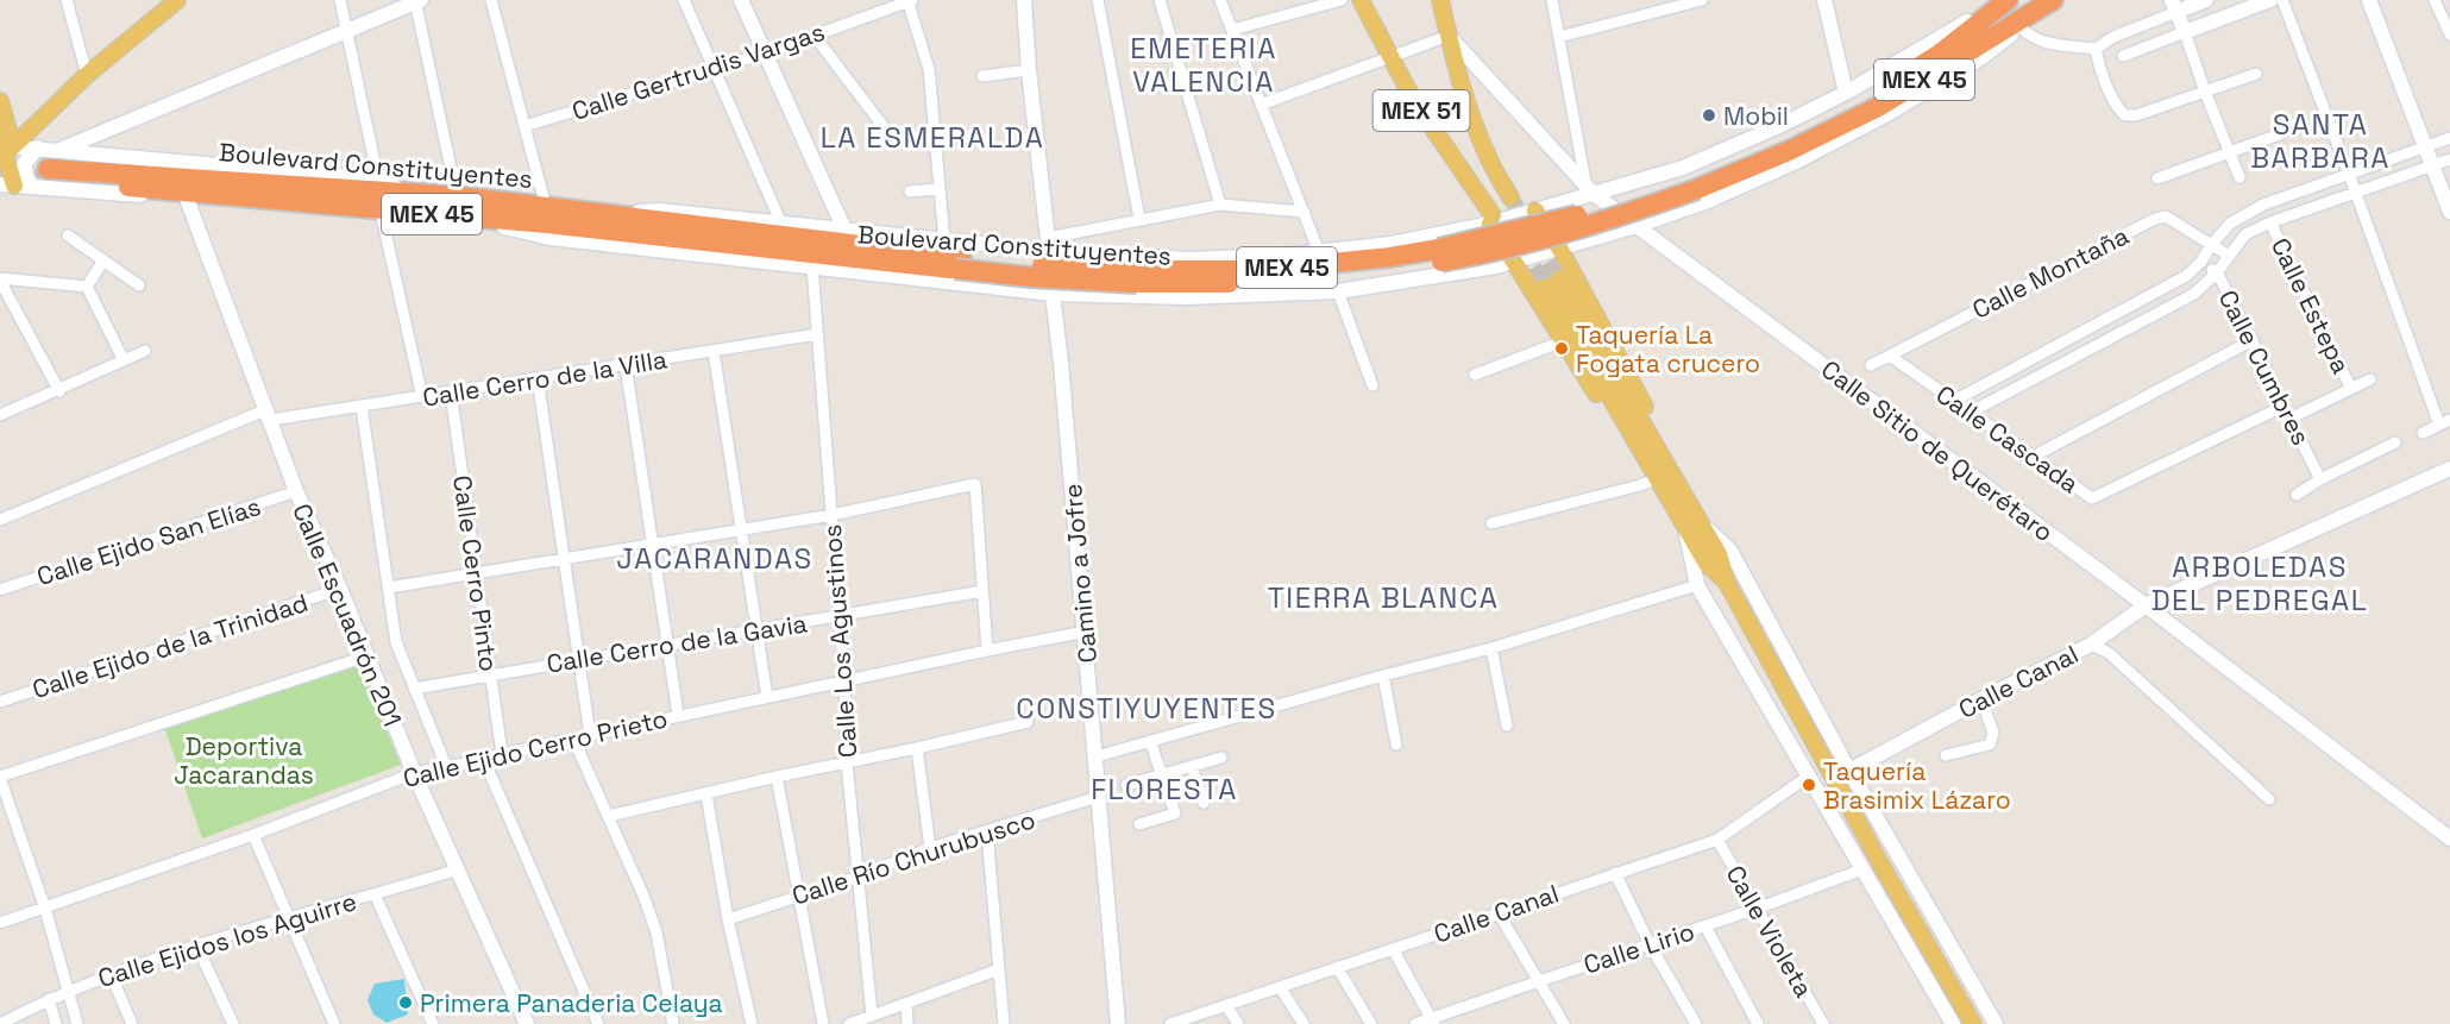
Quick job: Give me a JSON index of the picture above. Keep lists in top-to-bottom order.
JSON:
{
  "streets": {
    "highway": ["MEX 45", "Boulevard Constituyentes"],
    "main road": ["MEX 51"],
    "street": [
      "Calle Gertrudis Vargas",
      "Calle Montaña",
      "Calle Estepa",
      "Calle Cumbres",
      "Calle Cerro de la Villa",
      "Calle Cascada",
      "Calle Sitio de Querétaro",
      "Calle Ejido San Elías",
      "Calle Cerro Pinto",
      "Camino a Jofre",
      "Calle Escuadrón 201",
      "Calle Los Agustinos",
      "Calle Cerro de la Gavia",
      "Calle Ejido de la Trinidad",
      "Calle Canal",
      "Calle Ejido Cerro Prieto",
      "Calle Río Churubusco",
      "Calle Violeta",
      "Calle Ejidos los Aguirre",
      "Calle Lirio"
    ]
  },
  "crossings": [
    ["MEX 51", "Calle Sitio de Querétaro"],
    ["Boulevard Constituyentes", "Calle Los Agustinos"],
    ["Calle Montaña", "Calle Cascada"],
    ["Calle Cumbres", "Calle Cascada"],
    ["Calle Cerro de la Villa", "Calle Cerro Pinto"],
    ["Calle Cerro de la Villa", "Calle Escuadrón 201"],
    ["Calle Cerro de la Villa", "Calle Los Agustinos"],
    ["Calle Sitio de Querétaro", "Calle Canal"],
    ["Calle Ejido San Elías", "Calle Escuadrón 201"],
    ["Calle Cerro Pinto", "Calle Cerro de la Gavia"],
    ["Calle Cerro Pinto", "Calle Ejido Cerro Prieto"],
    ["Camino a Jofre", "Calle Ejido Cerro Prieto"],
    ["Camino a Jofre", "Calle Río Churubusco"],
    ["Calle Escuadrón 201", "Calle Ejido de la Trinidad"],
    ["Calle Escuadrón 201", "Calle Ejido Cerro Prieto"],
    ["Calle Escuadrón 201", "Calle Ejidos los Aguirre"],
    ["Calle Los Agustinos", "Calle Cerro de la Gavia"],
    ["Calle Los Agustinos", "Calle Ejido Cerro Prieto"],
    ["Calle Los Agustinos", "Calle Río Churubusco"],
    ["Calle Canal", "Calle Violeta"],
    ["Calle Violeta", "Calle Lirio"]
  ],
  "districts": [
    "EMETERIA VALENCIA",
    "SANTA BARBARA",
    "LA ESMERALDA",
    "JACARANDAS",
    "ARBOLEDAS DEL PEDREGAL",
    "TIERRA BLANCA",
    "CONSTIYUYENTES",
    "FLORESTA"
  ],
  "parks": ["Deportiva Jacarandas"],
  "places": [
    "Mobil",
    "Taquería La Fogata crucero",
    "Taquería Brasimix Lázaro",
    "Primera Panaderia Celaya"
  ]
}
